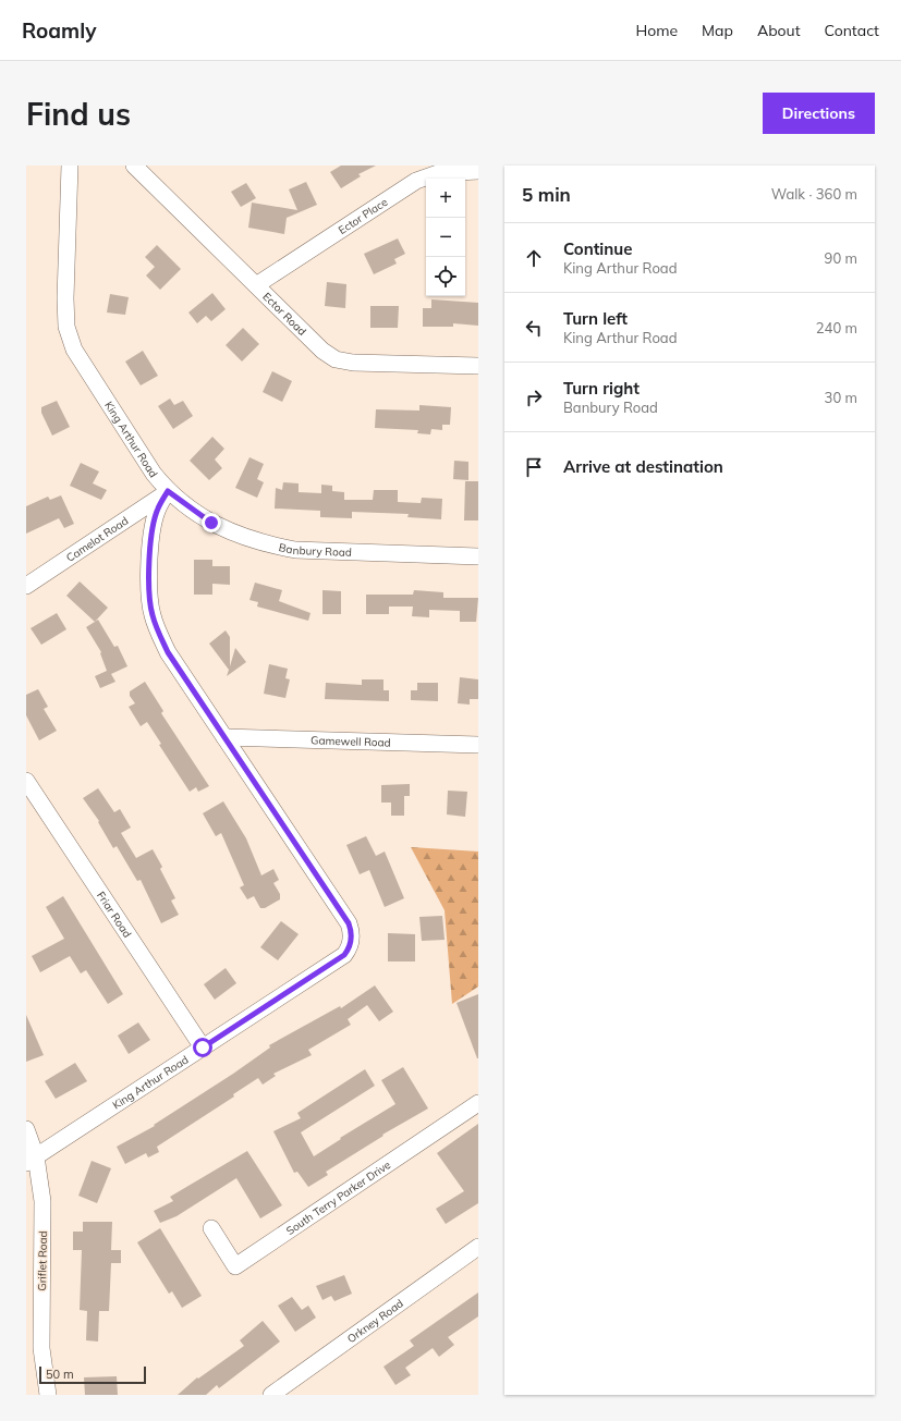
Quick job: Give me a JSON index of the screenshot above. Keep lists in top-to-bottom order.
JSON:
{
  "streets": {
    "street": [
      "Ector Place",
      "Ector Road",
      "King Arthur Road",
      "Camelot Road",
      "Banbury Road",
      "Gamewell Road",
      "Friar Road",
      "South Terry Parker Drive",
      "Griflet Road",
      "Orkney Road"
    ]
  },
  "crossings": [
    ["Ector Place", "Ector Road"],
    ["King Arthur Road", "Camelot Road"],
    ["King Arthur Road", "Banbury Road"],
    ["King Arthur Road", "Gamewell Road"],
    ["King Arthur Road", "Friar Road"],
    ["King Arthur Road", "Griflet Road"],
    ["Camelot Road", "Banbury Road"]
  ],
  "scale_bar": "50 m",
  "page": {
    "header": "Roamly",
    "nav": [
      "Home",
      "Map",
      "About",
      "Contact"
    ],
    "buttons": "Directions",
    "title": "Find us",
    "heading": ["5 min", "Walk · 360 m"],
    "map_buttons": ["+", "−"],
    "list": [
      ["Continue", "King Arthur Road", "90 m"],
      ["Turn left", "King Arthur Road", "240 m"],
      ["Turn right", "Banbury Road", "30 m"],
      "Arrive at destination"
    ],
    "scale": "50 m"
  }
}
